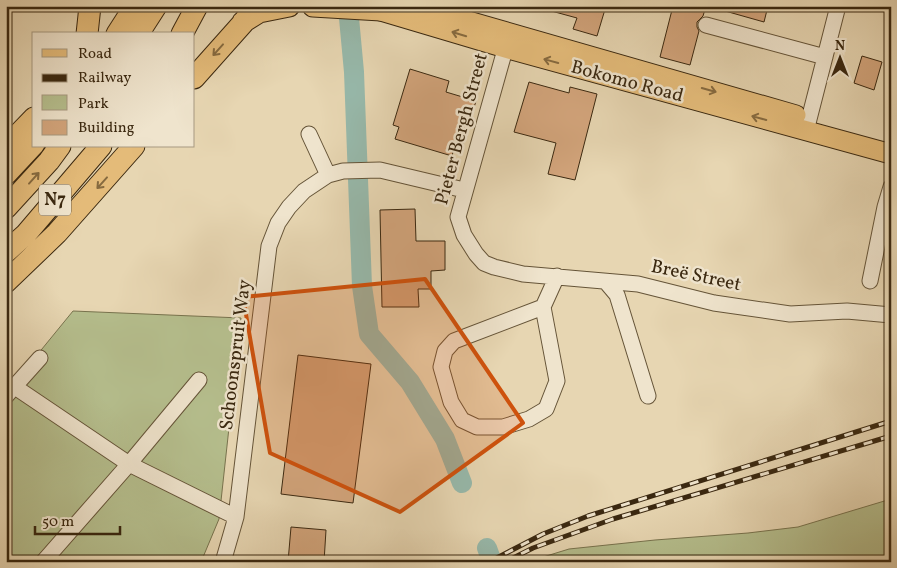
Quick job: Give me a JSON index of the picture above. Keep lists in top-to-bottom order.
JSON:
{
  "streets": {
    "highway": ["N7"],
    "main road": ["Bokomo Road"],
    "street": ["Pieter Bergh Street", "Breë Street", "Schoonspruit Way"]
  },
  "crossings": [
    ["Bokomo Road", "Pieter Bergh Street"],
    ["Pieter Bergh Street", "Breë Street"]
  ],
  "legend": [
    "Road",
    "Railway",
    "Park",
    "Building"
  ],
  "scale_bar": "50 m",
  "north": "top"
}
